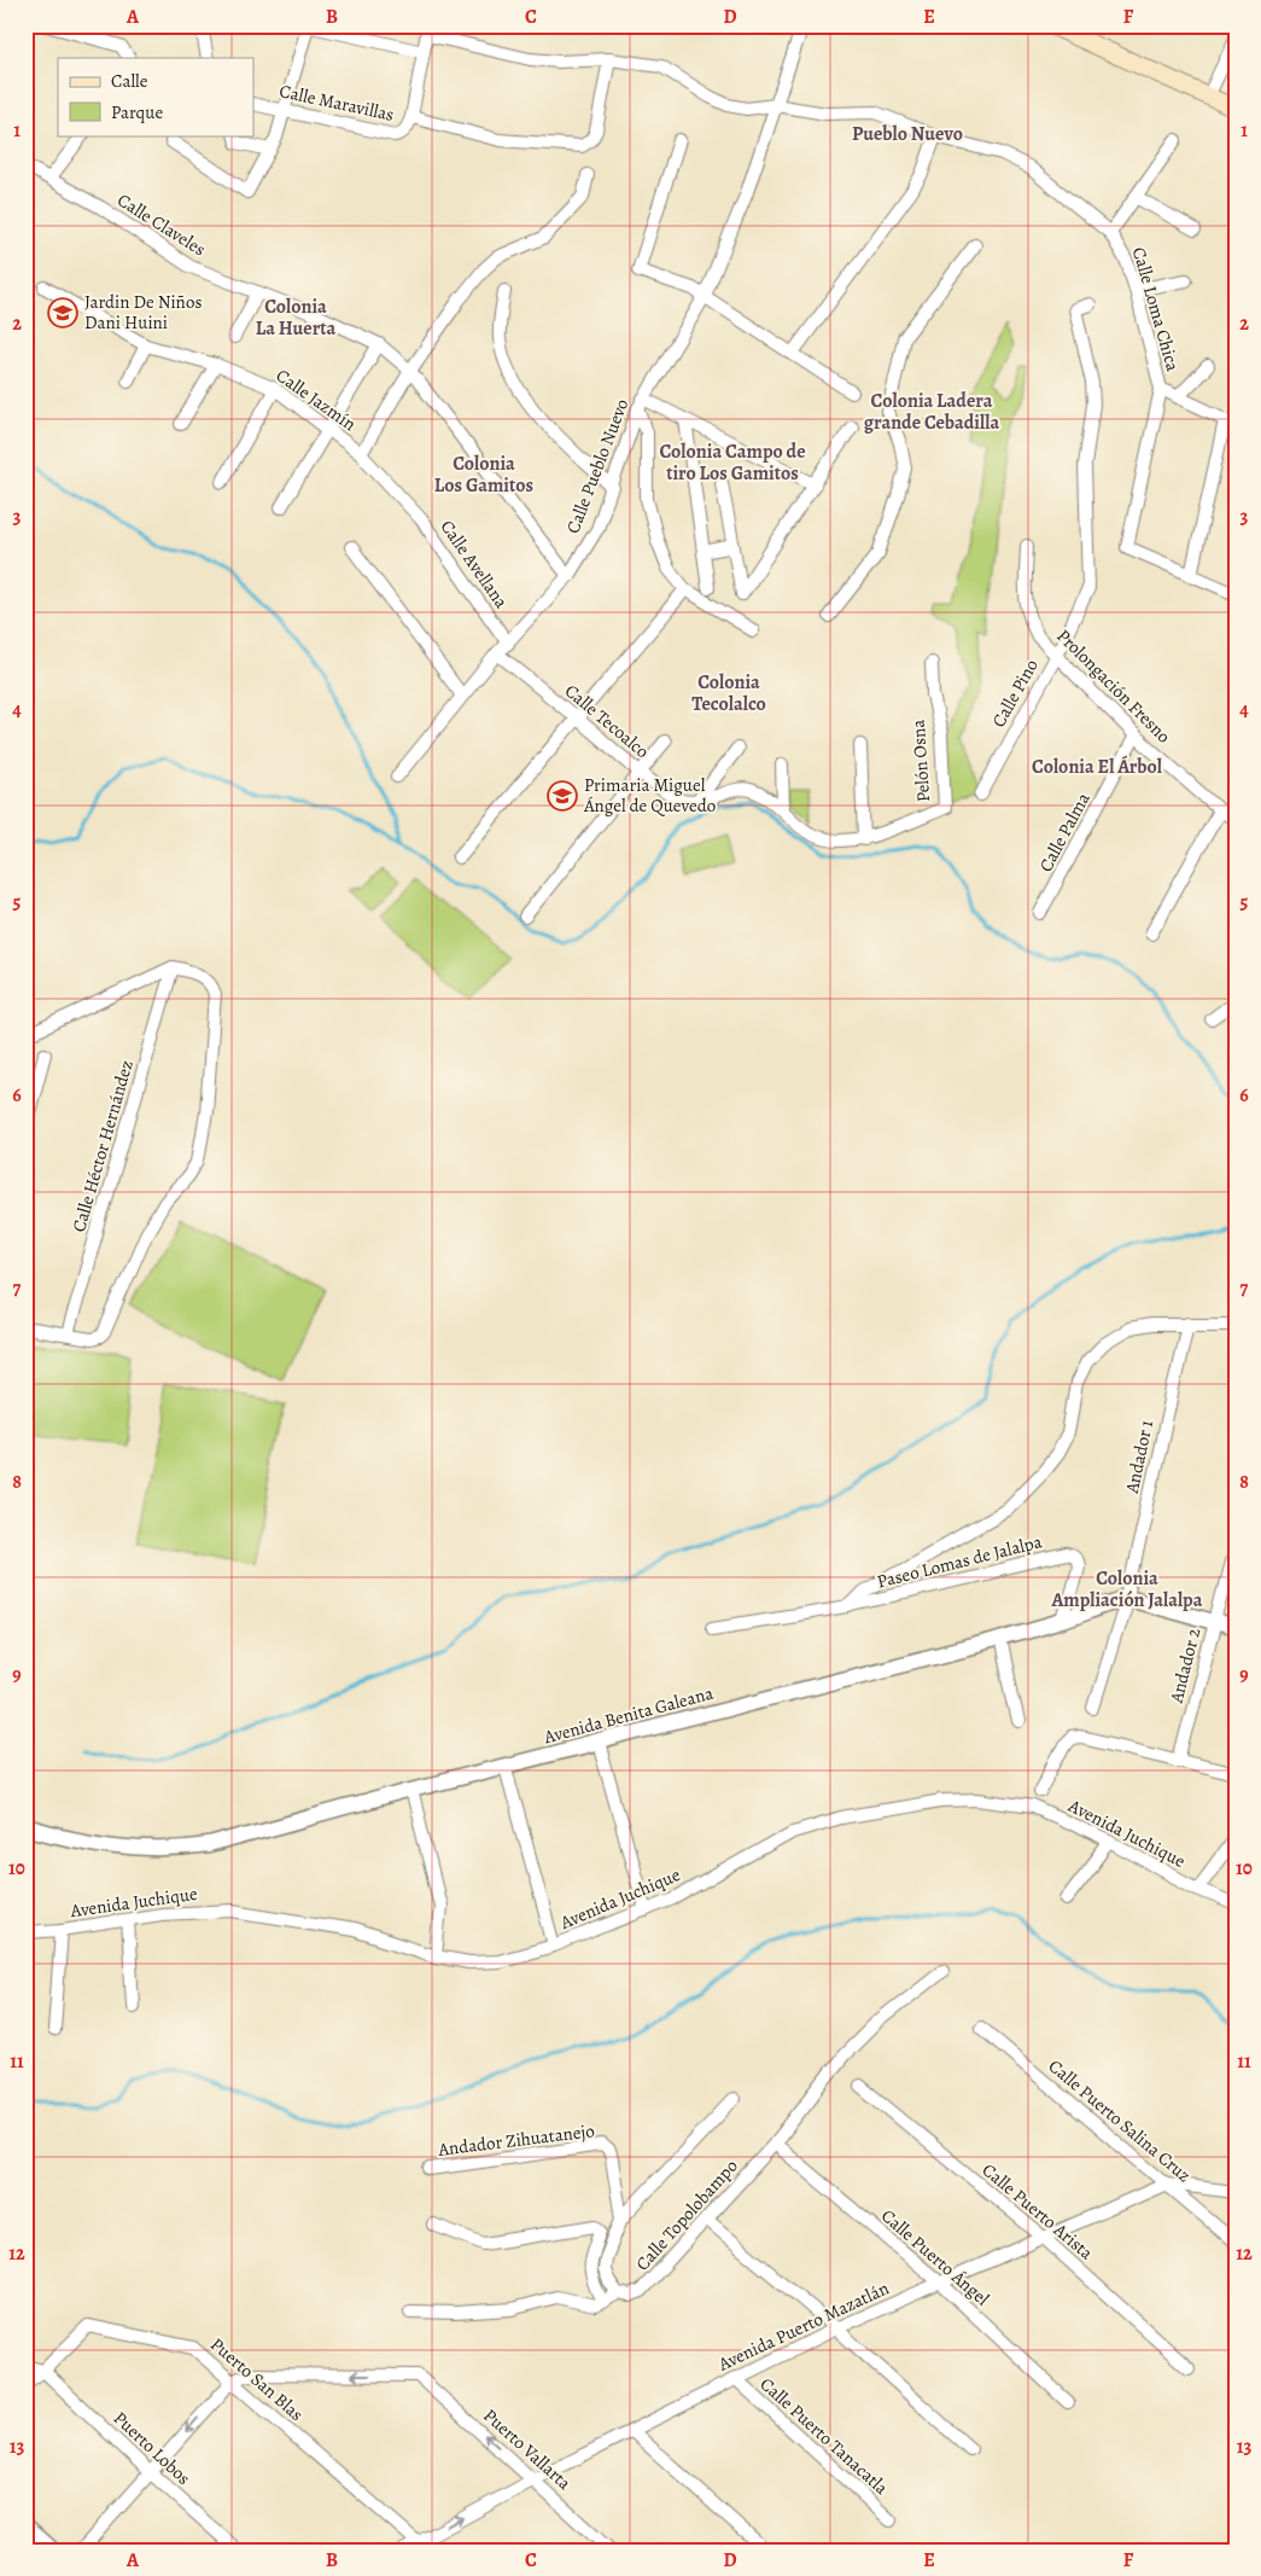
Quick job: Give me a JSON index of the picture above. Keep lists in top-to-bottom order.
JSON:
{
  "streets": {
    "street": [
      "Calle Maravillas",
      "Calle Claveles",
      "Calle Loma Chica",
      "Calle Jazmín",
      "Calle Pueblo Nuevo",
      "Calle Avellana",
      "Prolongación Fresno",
      "Calle Pino",
      "Calle Tecoalco",
      "Pelón Osna",
      "Calle Palma",
      "Calle Héctor Hernández",
      "Andador 1",
      "Paseo Lomas de Jalalpa",
      "Andador 2",
      "Avenida Benita Galeana",
      "Avenida Juchique",
      "Calle Puerto Salina Cruz",
      "Andador Zihuatanejo",
      "Calle Puerto Arista",
      "Calle Topolobampo",
      "Calle Puerto Ángel",
      "Avenida Puerto Mazatlán",
      "Puerto San Blas",
      "Calle Puerto Tanacatla",
      "Puerto Lobos",
      "Puerto Vallarta"
    ]
  },
  "crossings": [
    ["Calle Maravillas", "Calle Loma Chica"],
    ["Calle Claveles", "Calle Pueblo Nuevo"],
    ["Calle Loma Chica", "Calle Pueblo Nuevo"],
    ["Calle Jazmín", "Calle Avellana"],
    ["Calle Pueblo Nuevo", "Calle Avellana"],
    ["Calle Pueblo Nuevo", "Calle Tecoalco"],
    ["Prolongación Fresno", "Calle Pino"],
    ["Prolongación Fresno", "Calle Palma"],
    ["Calle Tecoalco", "Pelón Osna"],
    ["Andador 1", "Paseo Lomas de Jalalpa"],
    ["Andador 1", "Avenida Benita Galeana"],
    ["Paseo Lomas de Jalalpa", "Avenida Benita Galeana"],
    ["Calle Puerto Salina Cruz", "Avenida Puerto Mazatlán"],
    ["Andador Zihuatanejo", "Calle Topolobampo"],
    ["Calle Puerto Arista", "Avenida Puerto Mazatlán"],
    ["Calle Topolobampo", "Calle Puerto Ángel"],
    ["Calle Puerto Ángel", "Avenida Puerto Mazatlán"],
    ["Avenida Puerto Mazatlán", "Puerto San Blas"],
    ["Avenida Puerto Mazatlán", "Calle Puerto Tanacatla"],
    ["Avenida Puerto Mazatlán", "Puerto Vallarta"],
    ["Puerto San Blas", "Puerto Lobos"],
    ["Puerto San Blas", "Puerto Vallarta"]
  ],
  "one_way": ["Puerto Vallarta"],
  "districts": [
    "Pueblo Nuevo",
    "Colonia La Huerta",
    "Colonia Ladera grande Cebadilla",
    "Colonia Campo de tiro Los Gamitos",
    "Colonia Los Gamitos",
    "Colonia Tecolalco",
    "Colonia El Árbol",
    "Colonia Ampliación Jalalpa"
  ],
  "places": {
    "school or university": ["Jardin De Niños Dani Huini", "Primaria Miguel Ángel de Quevedo"]
  },
  "legend": ["Calle", "Parque"],
  "grid": {
    "columns": [
      "A",
      "B",
      "C",
      "D",
      "E",
      "F"
    ],
    "rows": [
      "1",
      "2",
      "3",
      "4",
      "5",
      "6",
      "7",
      "8",
      "9",
      "10",
      "11",
      "12",
      "13"
    ]
  }
}
